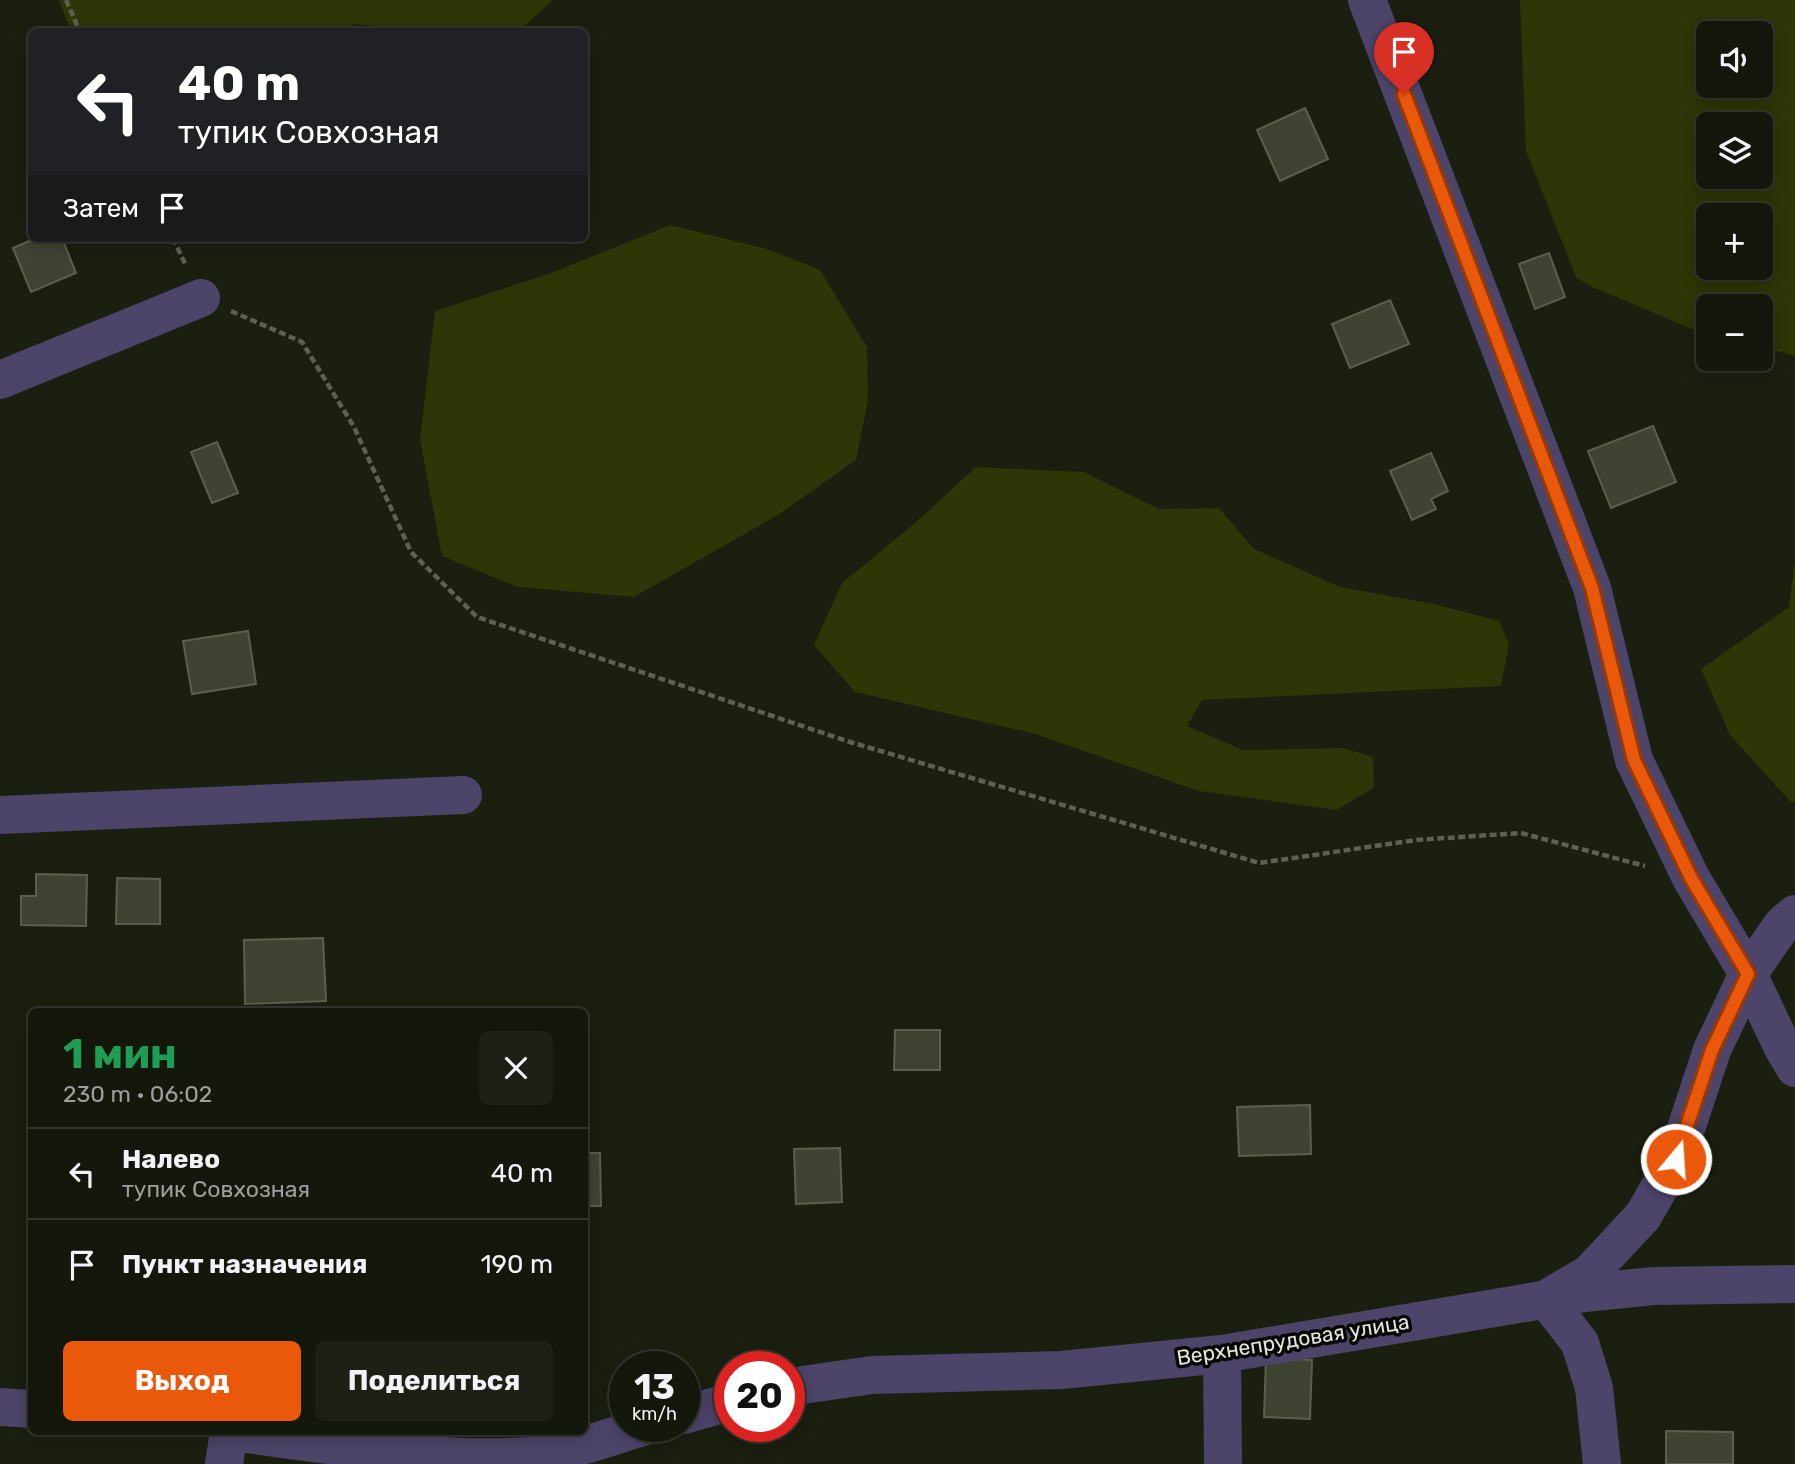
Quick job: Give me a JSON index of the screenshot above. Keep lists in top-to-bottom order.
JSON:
{
  "streets": {
    "street": ["Верхнепрудовая улица"]
  },
  "page": {
    "map_buttons": ["+", "−"],
    "turn": ["40 m", "тупик Совхозная"],
    "then": "Затем",
    "heading": ["1 мин", "230 m · 06:02"],
    "list": [
      {
        "name": "Налево",
        "note": "тупик Совхозная",
        "value": "40 m"
      },
      {
        "name": "Пункт назначения",
        "value": "190 m"
      }
    ],
    "buttons": ["Выход", "Поделиться"],
    "speed": "13 km/h",
    "limit": "20"
  }
}
